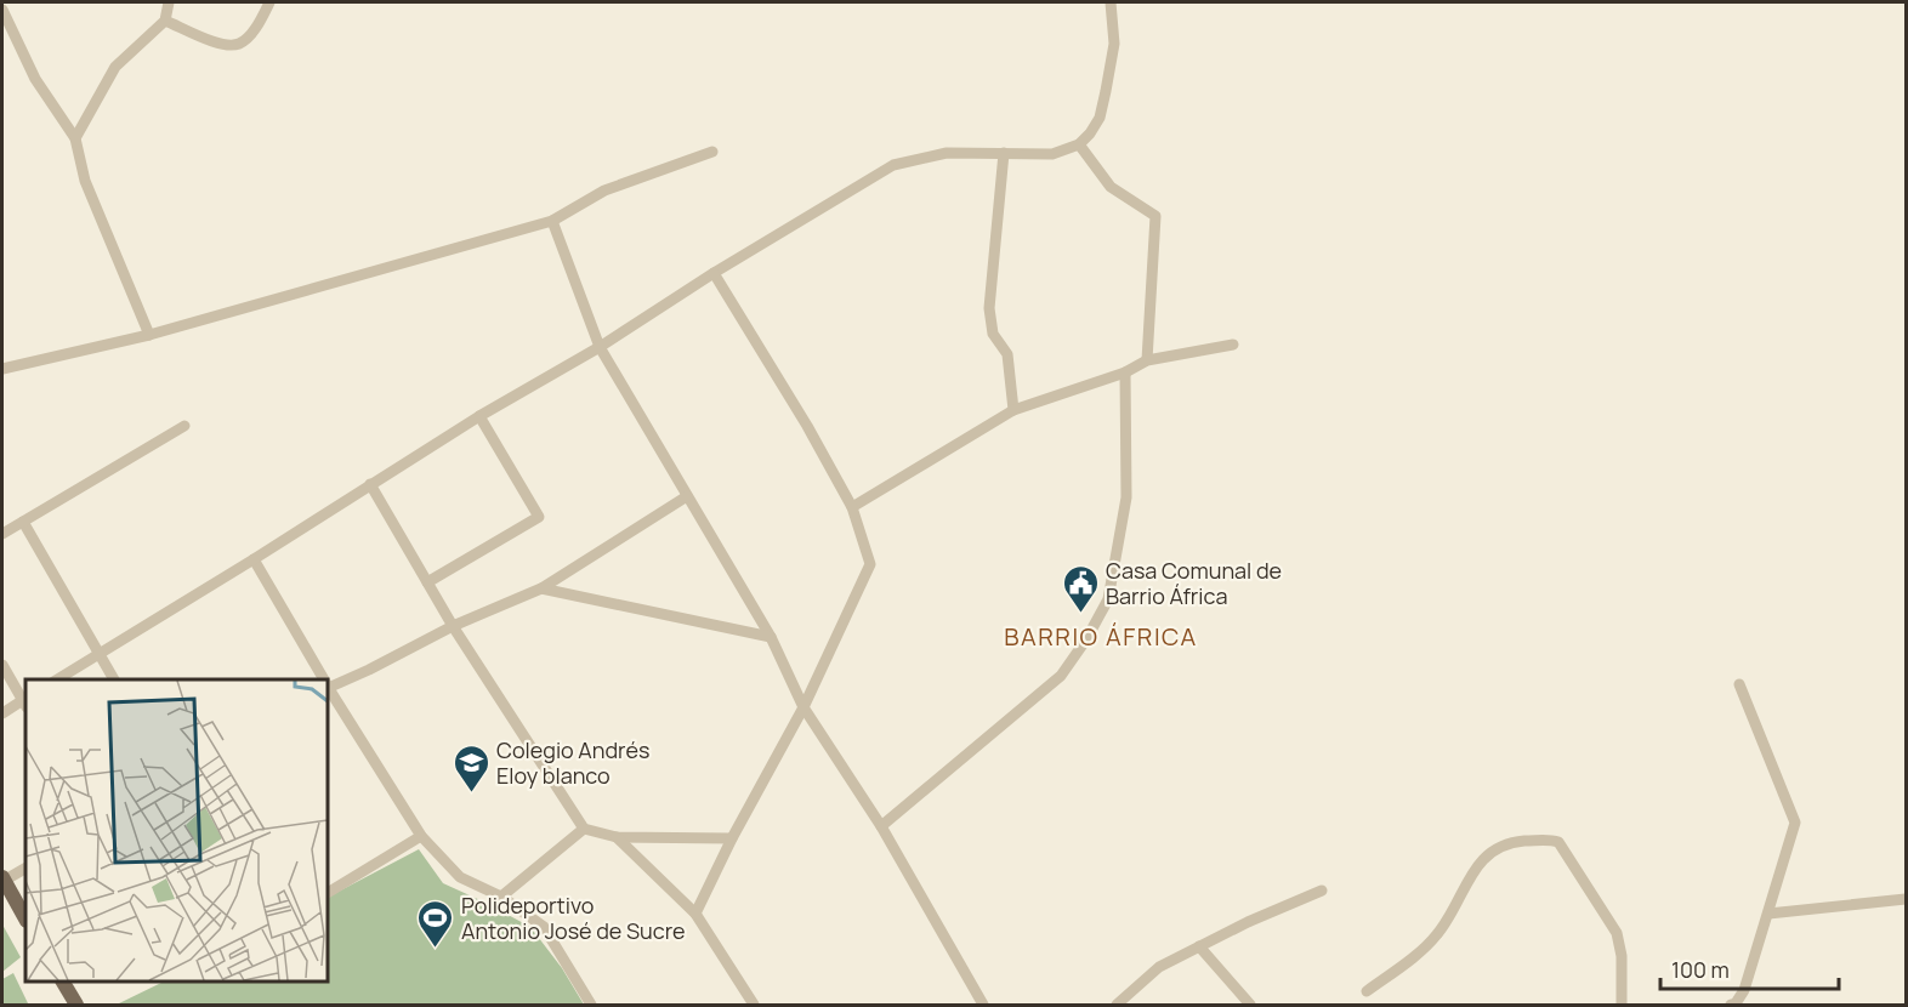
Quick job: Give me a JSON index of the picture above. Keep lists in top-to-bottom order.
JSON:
{
  "districts": ["BARRIO ÁFRICA"],
  "places": {
    "public building": ["Casa Comunal de Barrio África"],
    "school or university": ["Colegio Andrés Eloy blanco"],
    "sports": ["Polideportivo Antonio José de Sucre"]
  },
  "scale_bar": "100 m"
}
